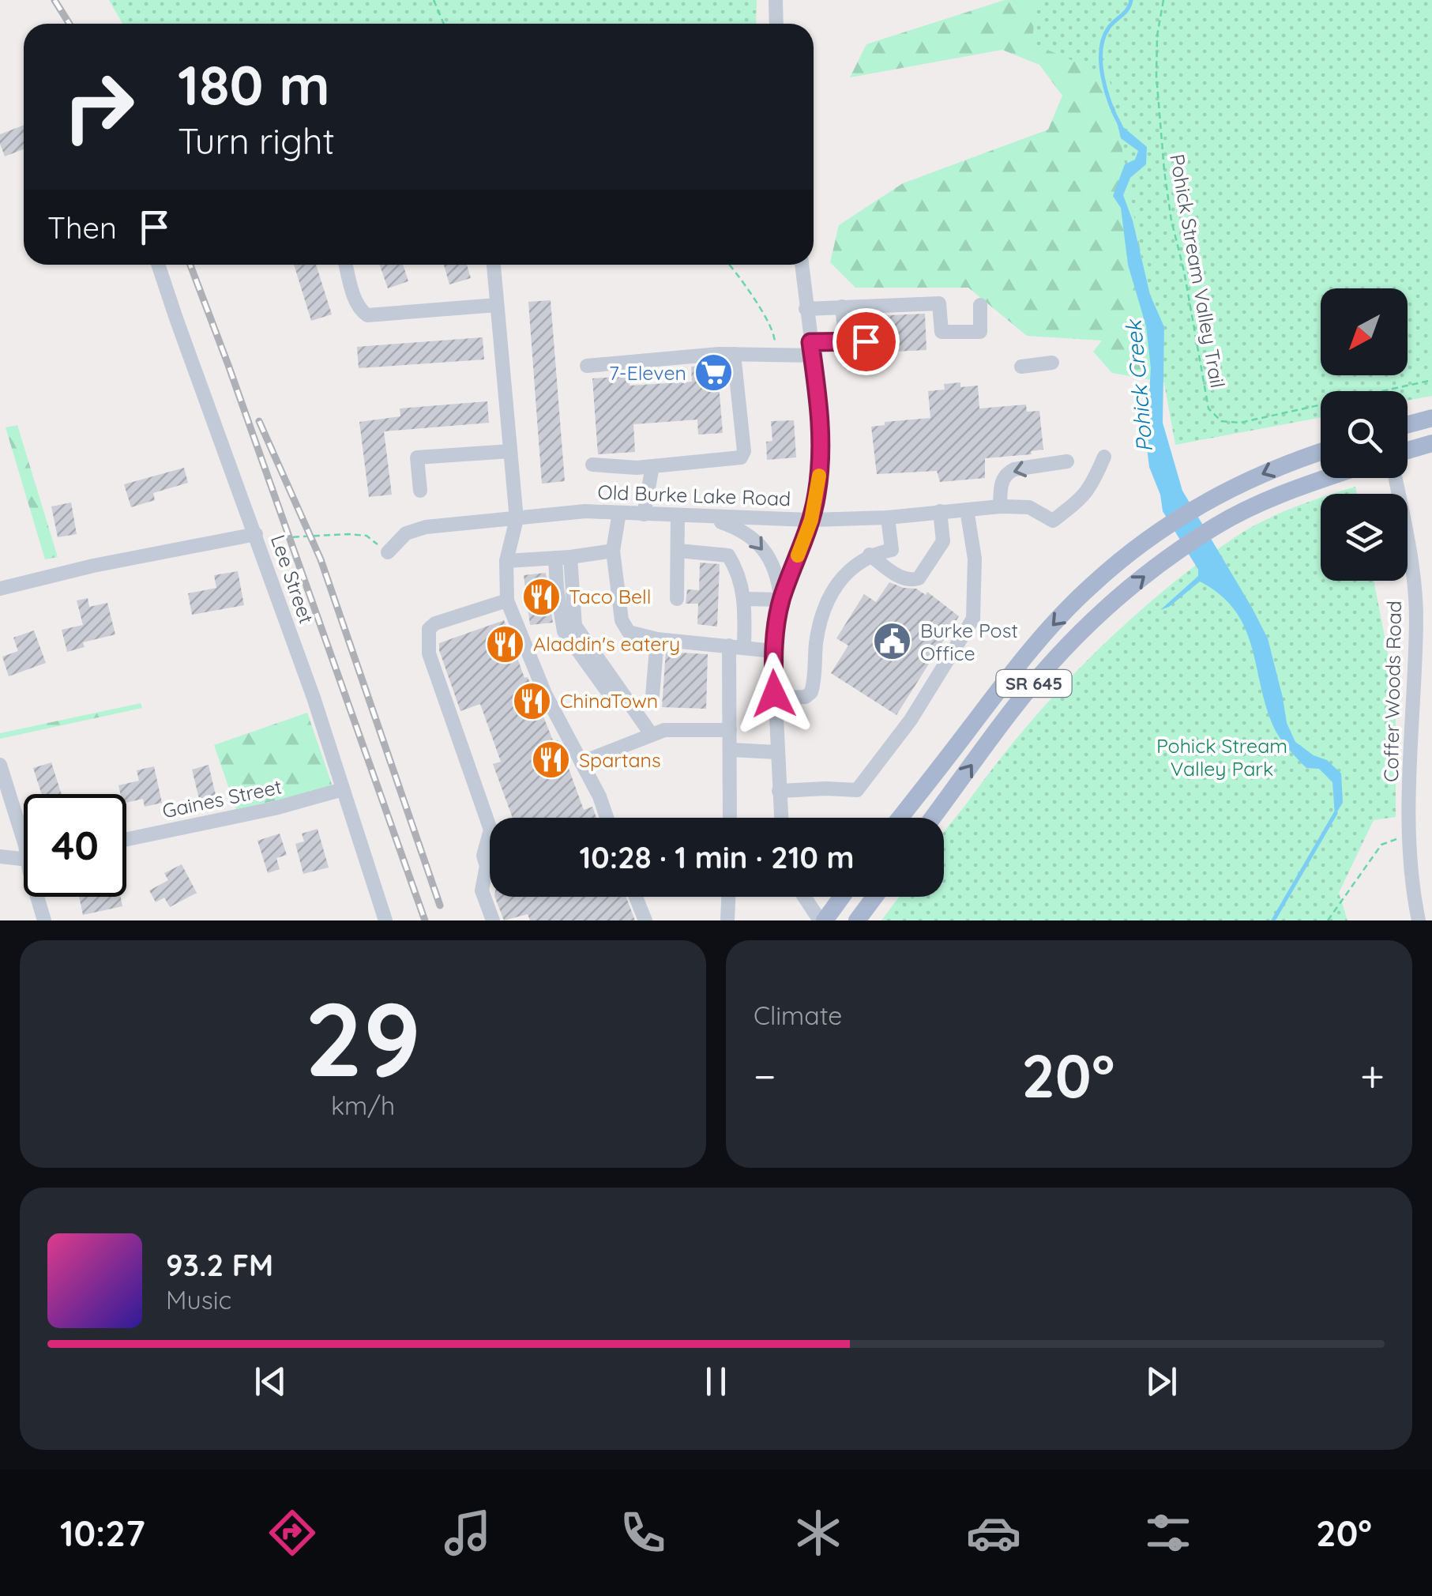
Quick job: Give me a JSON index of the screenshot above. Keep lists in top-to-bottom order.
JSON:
{
  "streets": {
    "main road": ["SR 645"],
    "street": [
      "Old Burke Lake Road",
      "Lee Street",
      "Coffer Woods Road",
      "Gaines Street"
    ],
    "path": ["Pohick Stream Valley Trail"]
  },
  "crossings": [
    ["Lee Street", "Gaines Street"]
  ],
  "water": ["Pohick Creek"],
  "parks": ["Pohick Stream Valley Park"],
  "places": {
    "supermarket": ["7-Eleven"],
    "restaurant": [
      "Taco Bell",
      "Aladdin's eatery",
      "ChinaTown",
      "Spartans"
    ],
    "public building": ["Burke Post Office"]
  },
  "north": "bottom left",
  "page": {
    "turn": ["180 m", "Turn right"],
    "then": "Then",
    "limit": "40",
    "trip": "10:28 · 1 min · 210 m",
    "tile": [
      ["29", "km/h"],
      "Climate"
    ],
    "heat": ["−", "20°", "+"],
    "song": ["93.2 FM", "Music"],
    "tabs": ["10:27", "20°"]
  }
}
